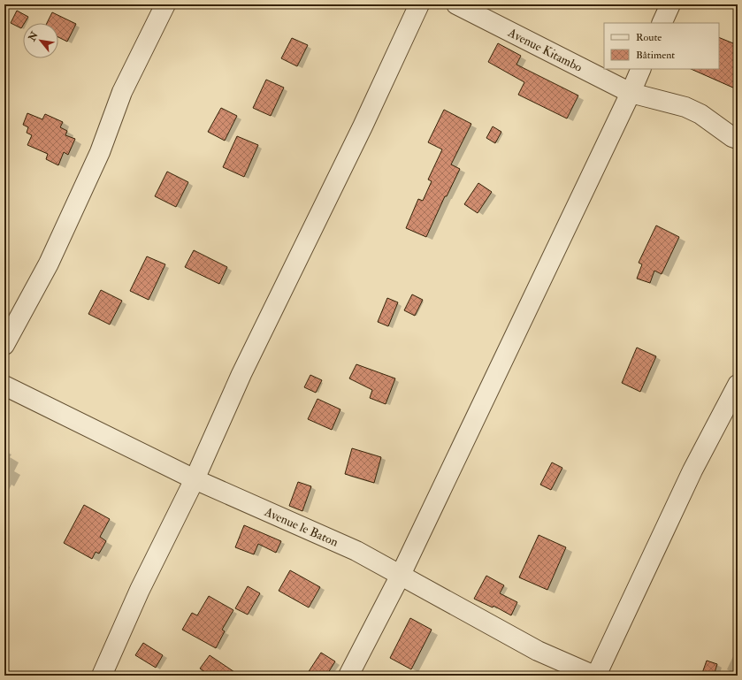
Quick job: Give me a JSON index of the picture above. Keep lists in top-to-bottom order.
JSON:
{
  "streets": {
    "street": ["Avenue Kitambo", "Avenue le Baton"]
  },
  "legend": ["Route", "Bâtiment"],
  "north": "top left"
}
